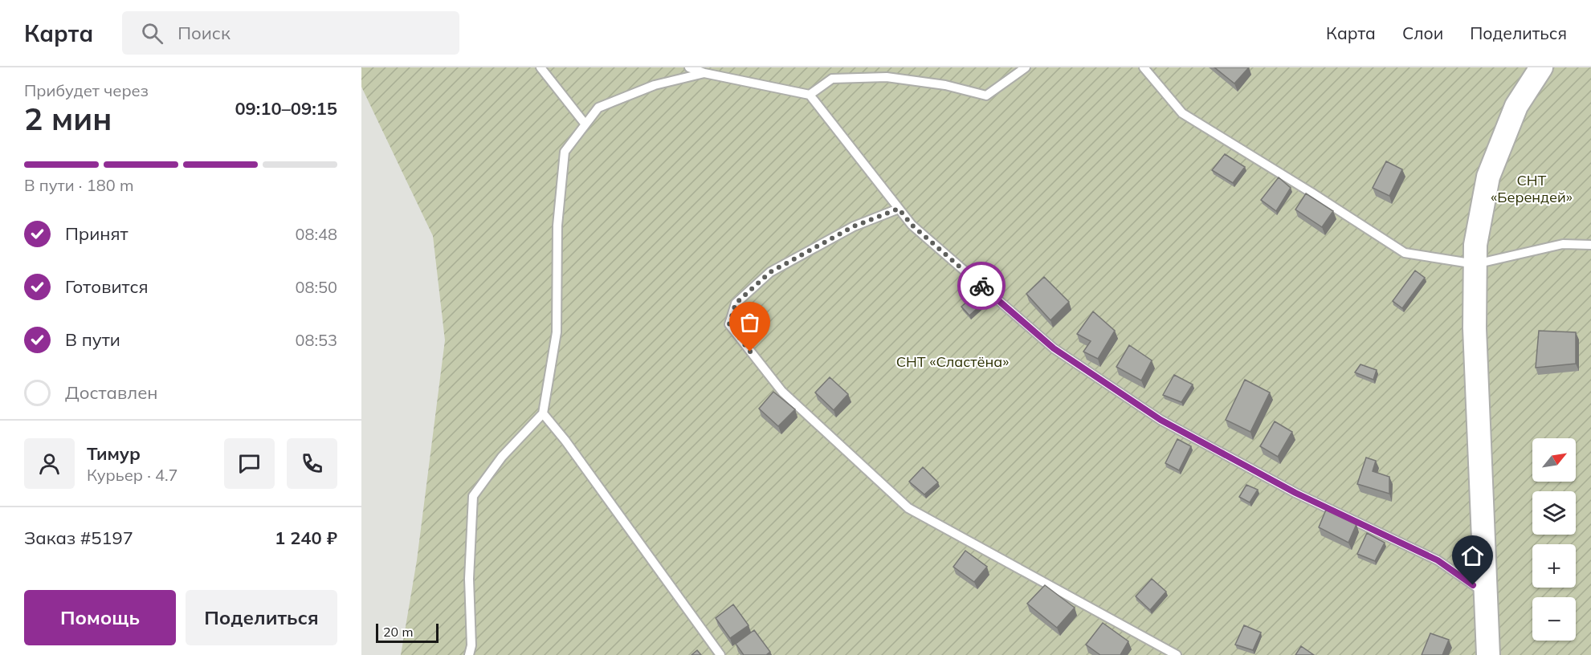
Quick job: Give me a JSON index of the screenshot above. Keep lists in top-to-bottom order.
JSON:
{
  "parks": ["СНТ «Берендей»", "СНТ «Сластёна»"],
  "scale_bar": "20 m",
  "north": "top right",
  "page": {
    "header": "Карта",
    "search": "Поиск",
    "nav": ["Карта", "Слои", "Поделиться"],
    "heading": ["2 мин", "Прибудет через", "09:10–09:15"],
    "panel": [
      "Тимур",
      "Курьер · 4.7",
      "Заказ #5197",
      "1 240 ₽"
    ],
    "bar": "В пути · 180 m",
    "list": [
      ["Принят", "08:48"],
      ["Готовится", "08:50"],
      ["В пути", "08:53"],
      "Доставлен"
    ],
    "map_buttons": ["+", "−"],
    "buttons": ["Помощь", "Поделиться"],
    "scale": "20 m"
  }
}
